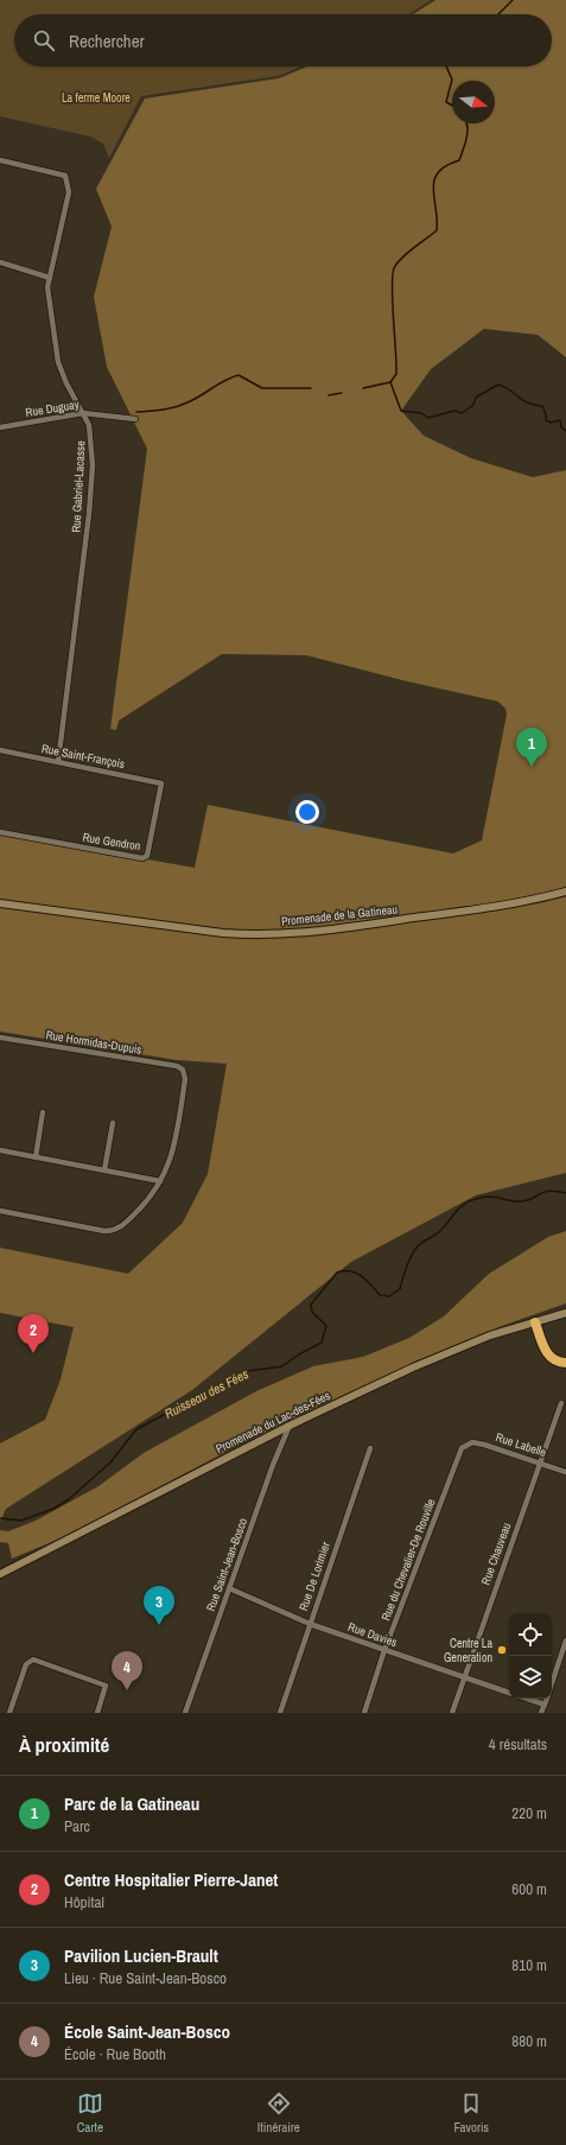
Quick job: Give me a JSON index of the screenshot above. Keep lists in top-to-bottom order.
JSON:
{
  "streets": {
    "street": [
      "Rue Duguay",
      "Rue Gabriel-Lacasse",
      "Rue Saint-François",
      "Rue Gendron",
      "Promenade de la Gatineau",
      "Rue Hormidas-Dupuis",
      "Promenade du Lac-des-Fées",
      "Rue Labelle",
      "Rue Chauveau",
      "Rue du Chevalier-De Rouville",
      "Rue Saint-Jean-Bosco",
      "Rue De Lorimier",
      "Rue Davies"
    ]
  },
  "crossings": [
    ["Rue Duguay", "Rue Gabriel-Lacasse"],
    ["Rue Gabriel-Lacasse", "Rue Saint-François"],
    ["Rue Saint-François", "Rue Gendron"],
    ["Promenade du Lac-des-Fées", "Rue Saint-Jean-Bosco"],
    ["Rue Labelle", "Rue Chauveau"],
    ["Rue Labelle", "Rue du Chevalier-De Rouville"],
    ["Rue Chauveau", "Rue Davies"],
    ["Rue du Chevalier-De Rouville", "Rue Davies"],
    ["Rue Saint-Jean-Bosco", "Rue Davies"],
    ["Rue De Lorimier", "Rue Davies"]
  ],
  "water": ["Ruisseau des Fées"],
  "parks": ["La ferme Moore"],
  "places": ["Centre La Generation"],
  "north": "right",
  "page": {
    "search": "Rechercher",
    "pins": [
      "1",
      "2",
      "3",
      "4"
    ],
    "heading": ["À proximité", "4 résultats"],
    "list": [
      {
        "mark": "1",
        "name": "Parc de la Gatineau",
        "note": "Parc",
        "value": "220 m"
      },
      {
        "mark": "2",
        "name": "Centre Hospitalier Pierre-Janet",
        "note": "Hôpital",
        "value": "600 m"
      },
      {
        "mark": "3",
        "name": "Pavilion Lucien-Brault",
        "note": "Lieu · Rue Saint-Jean-Bosco",
        "value": "810 m"
      },
      {
        "mark": "4",
        "name": "École Saint-Jean-Bosco",
        "note": "École · Rue Booth",
        "value": "880 m"
      }
    ],
    "nav": ["Carte", "Itinéraire", "Favoris"]
  }
}
